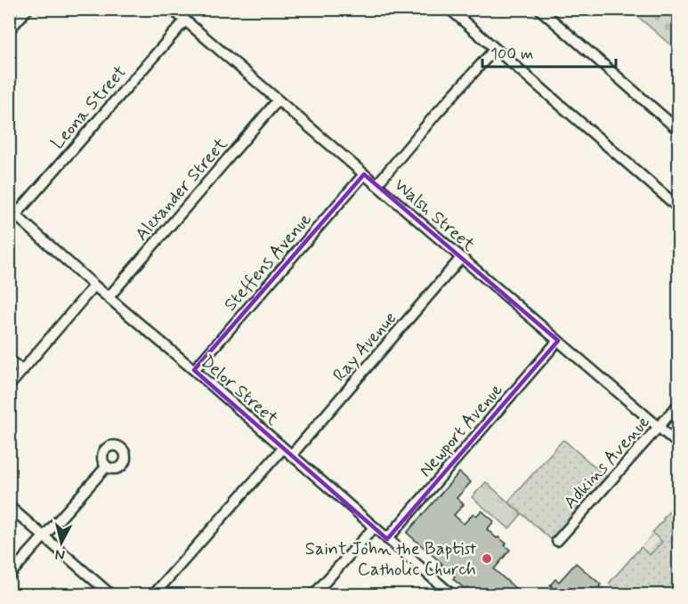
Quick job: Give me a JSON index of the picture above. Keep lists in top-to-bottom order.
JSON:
{
  "streets": {
    "street": [
      "Leona Street",
      "Alexander Street",
      "Walsh Street",
      "Steffens Avenue",
      "Ray Avenue",
      "Delor Street",
      "Newport Avenue",
      "Adkins Avenue"
    ]
  },
  "crossings": [
    ["Leona Street", "Walsh Street"],
    ["Leona Street", "Delor Street"],
    ["Alexander Street", "Walsh Street"],
    ["Alexander Street", "Delor Street"],
    ["Walsh Street", "Steffens Avenue"],
    ["Walsh Street", "Ray Avenue"],
    ["Walsh Street", "Newport Avenue"],
    ["Walsh Street", "Adkins Avenue"],
    ["Steffens Avenue", "Delor Street"],
    ["Ray Avenue", "Delor Street"],
    ["Delor Street", "Newport Avenue"]
  ],
  "places": ["Saint John the Baptist Catholic Church"],
  "scale_bar": "100 m",
  "north": "bottom"
}
